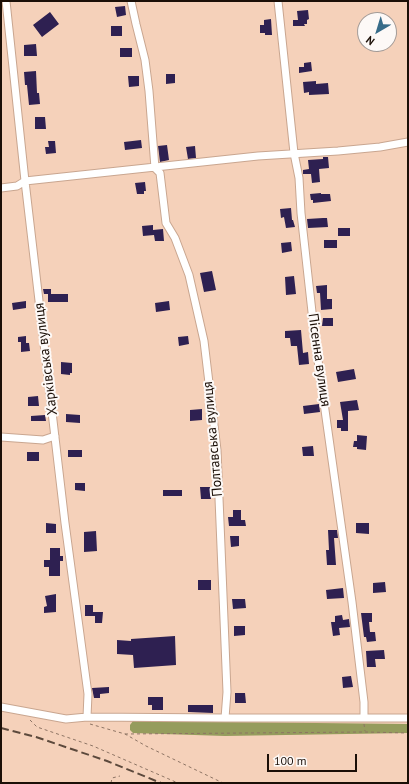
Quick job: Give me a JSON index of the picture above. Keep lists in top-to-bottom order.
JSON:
{
  "streets": {
    "street": ["Харківська вулиця", "Пісенна вулиця", "Полтавська вулиця"]
  },
  "scale_bar": "100 m",
  "north": "bottom left"
}
